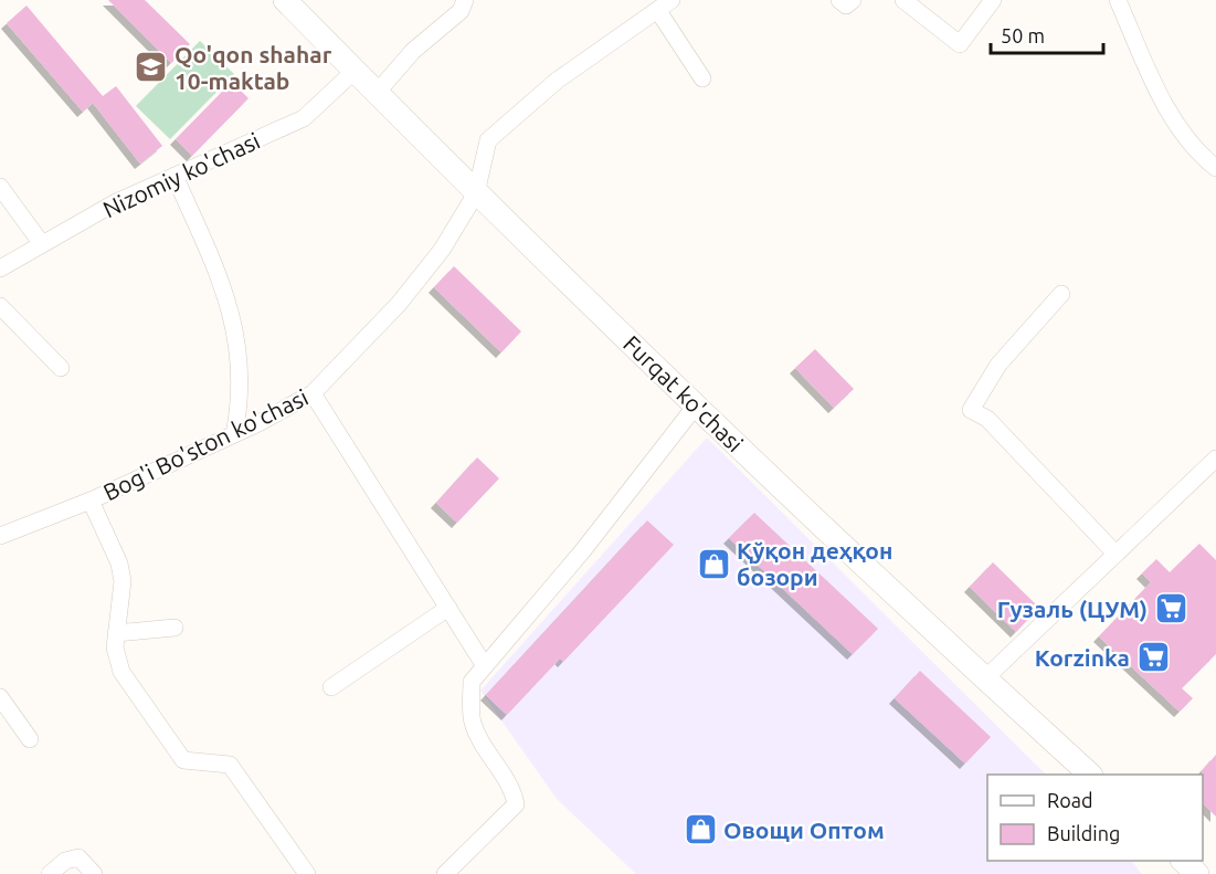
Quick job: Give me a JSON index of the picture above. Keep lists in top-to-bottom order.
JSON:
{
  "streets": {
    "main road": ["Furqat ko'chasi"],
    "street": ["Nizomiy ko'chasi", "Bog'i Bo'ston ko'chasi"]
  },
  "crossings": [
    ["Nizomiy ko'chasi", "Furqat ko'chasi"],
    ["Furqat ko'chasi", "Bog'i Bo'ston ko'chasi"]
  ],
  "places": {
    "school or university": ["Qo'qon shahar 10-maktab"],
    "shop": ["Қўқон деҳқон бозори", "Овощи Оптом"],
    "supermarket": ["Гузаль (ЦУМ)", "Korzinka"]
  },
  "legend": ["Road", "Building"],
  "scale_bar": "50 m"
}
